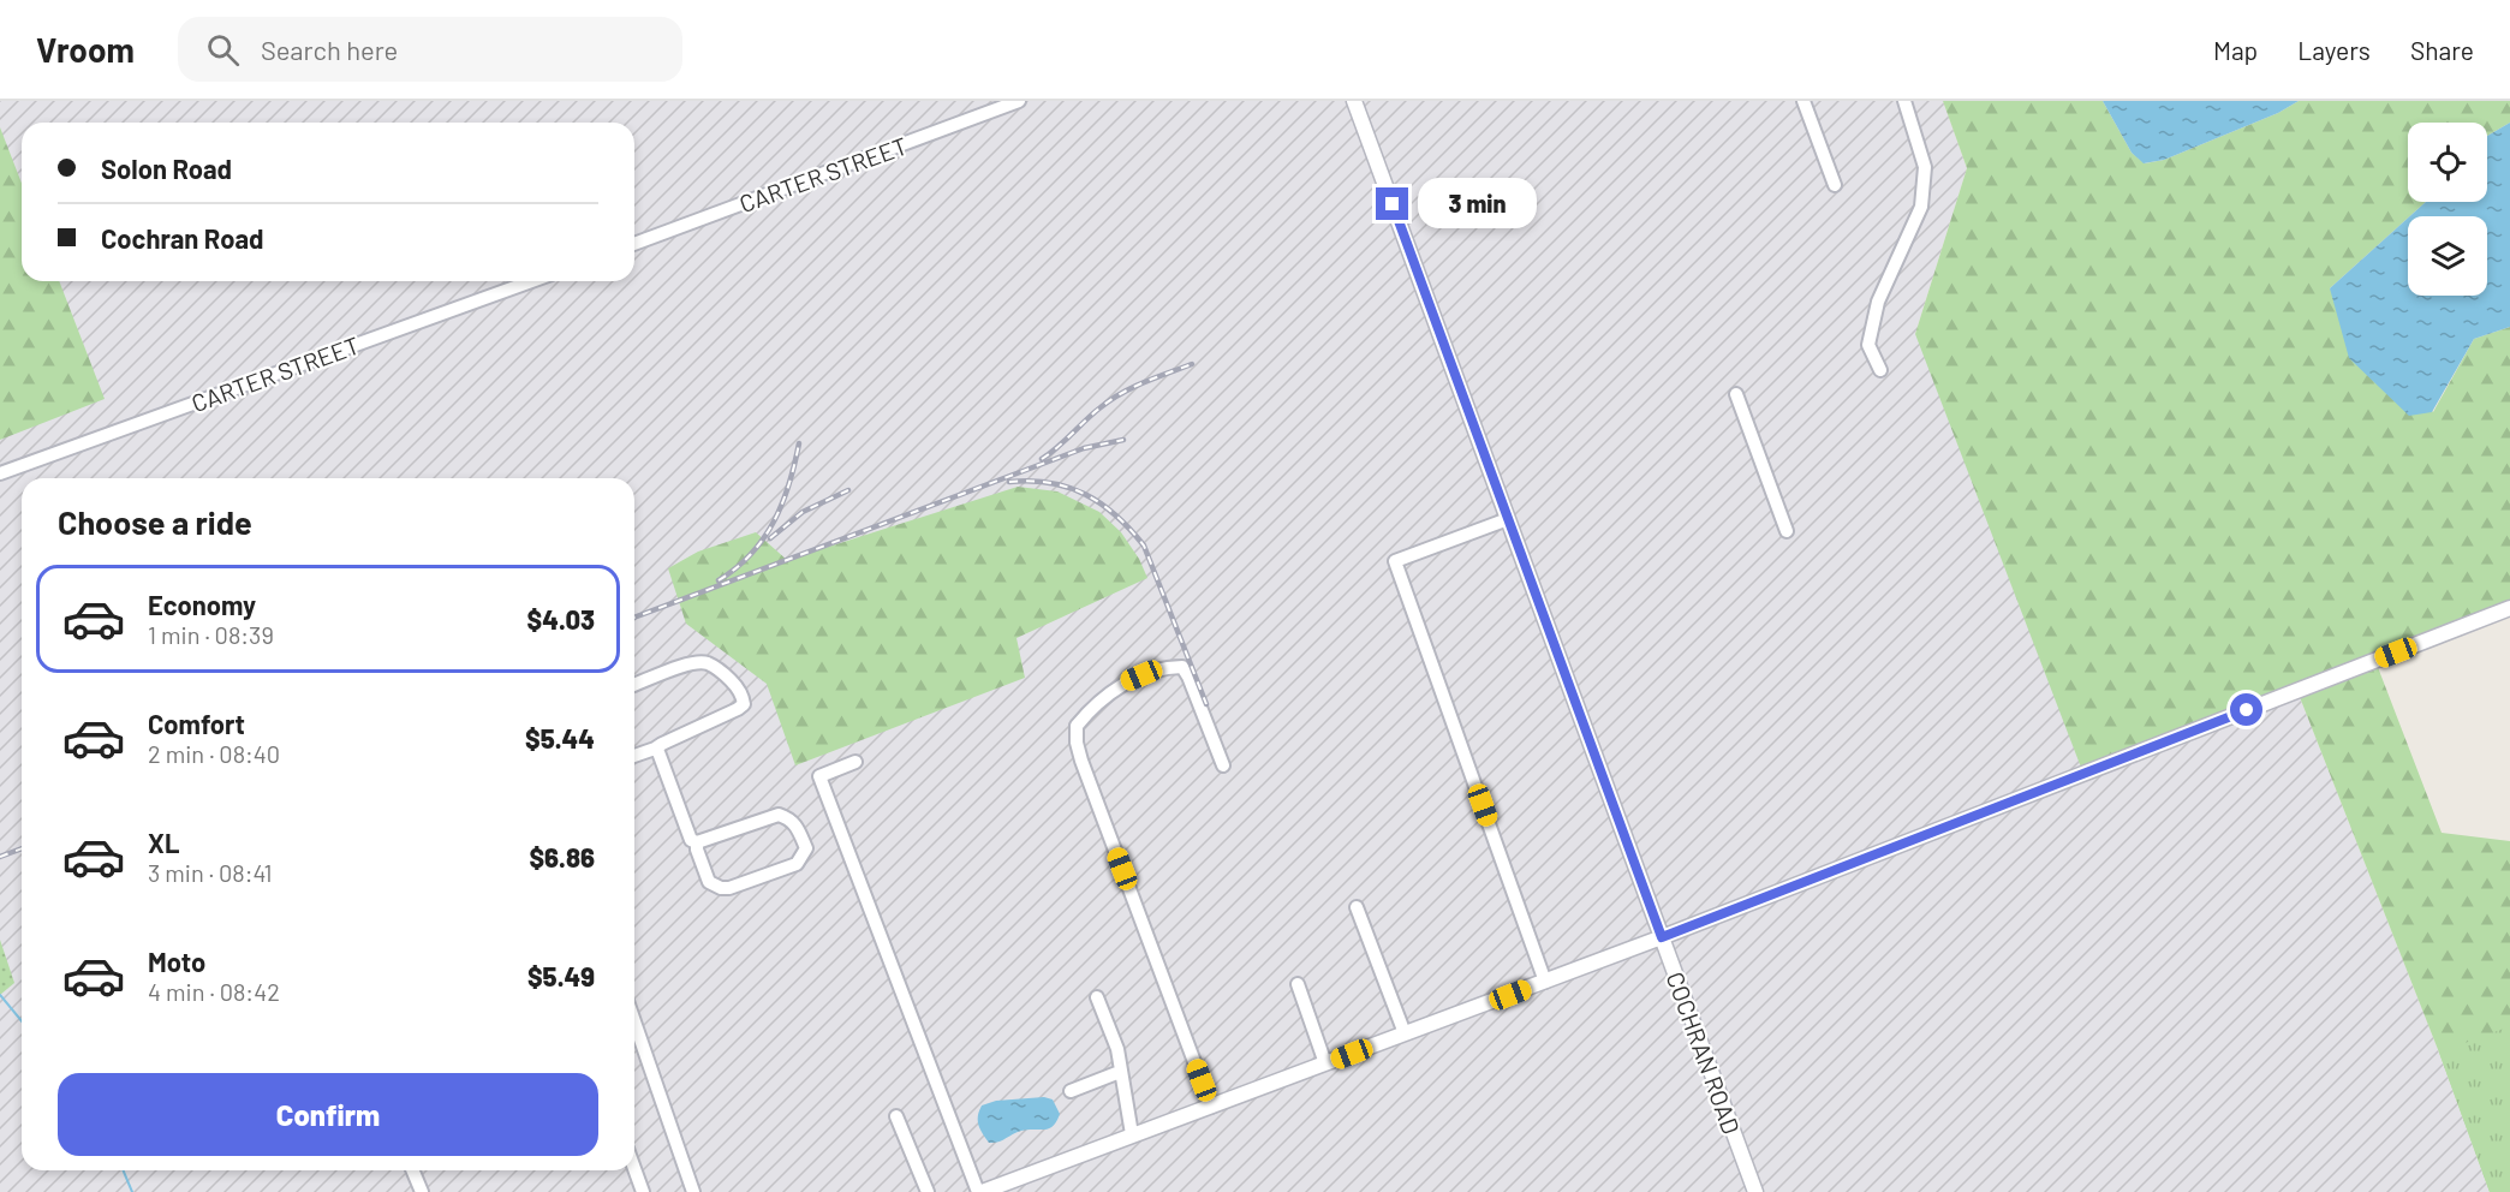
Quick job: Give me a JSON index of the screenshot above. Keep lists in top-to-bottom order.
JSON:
{
  "streets": {
    "street": ["CARTER STREET", "COCHRAN ROAD"]
  },
  "page": {
    "header": "Vroom",
    "search": "Search here",
    "nav": ["Map", "Layers", "Share"],
    "banner": ["Solon Road", "Cochran Road"],
    "bubble": "3 min",
    "heading": "Choose a ride",
    "list": [
      {
        "name": "Economy",
        "note": "1 min · 08:39",
        "value": "$4.03"
      },
      {
        "name": "Comfort",
        "note": "2 min · 08:40",
        "value": "$5.44"
      },
      {
        "name": "XL",
        "note": "3 min · 08:41",
        "value": "$6.86"
      },
      {
        "name": "Moto",
        "note": "4 min · 08:42",
        "value": "$5.49"
      }
    ],
    "buttons": "Confirm"
  }
}
